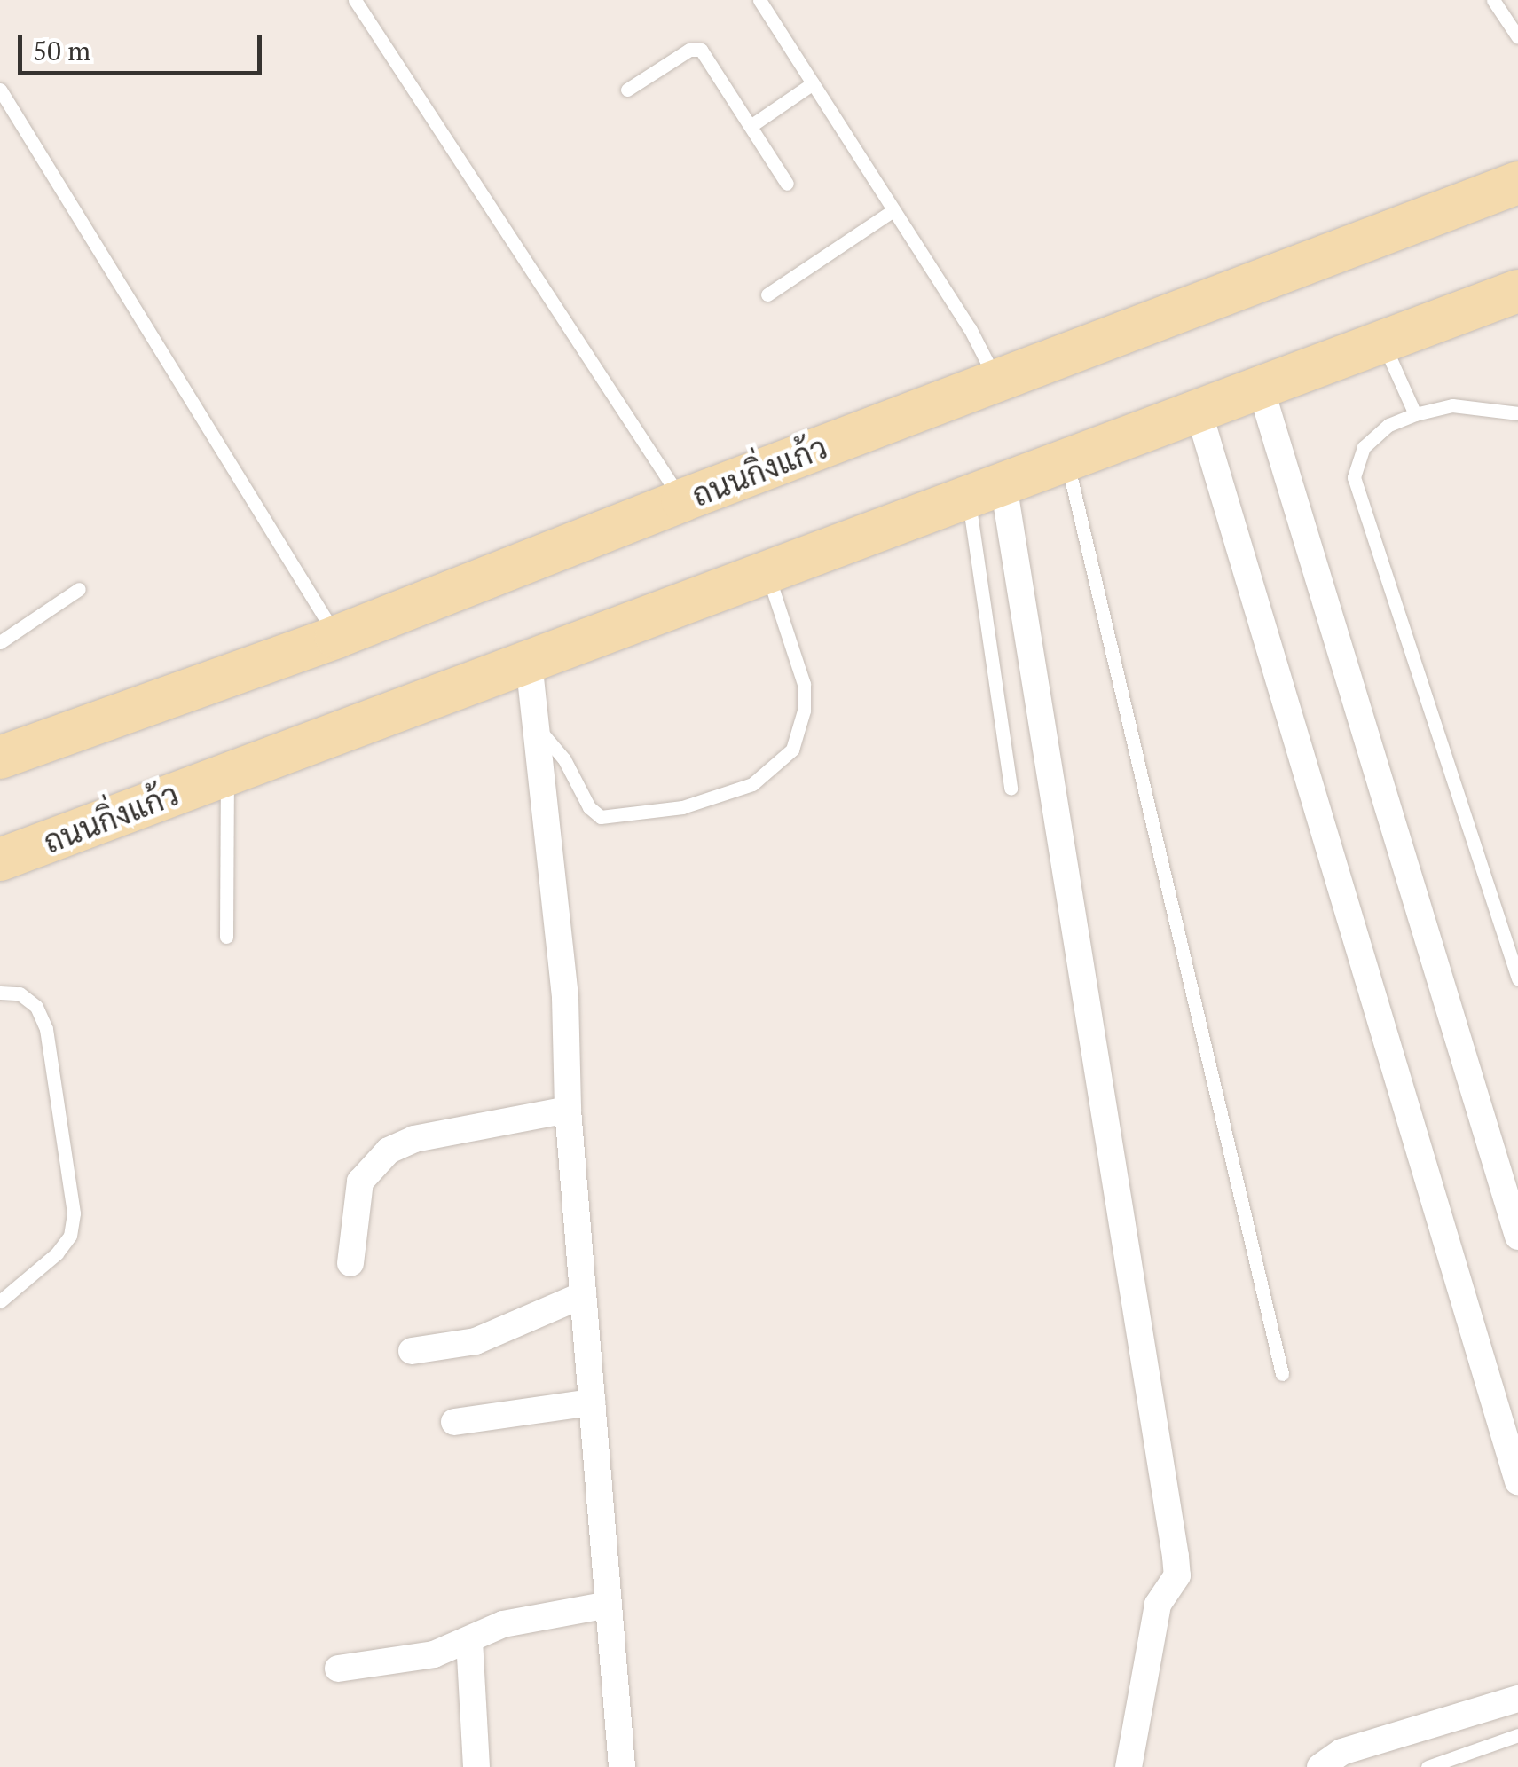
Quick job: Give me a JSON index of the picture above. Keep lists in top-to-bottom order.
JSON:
{
  "streets": {
    "main road": ["ถนนกิ่งแก้ว"]
  },
  "scale_bar": "50 m"
}
